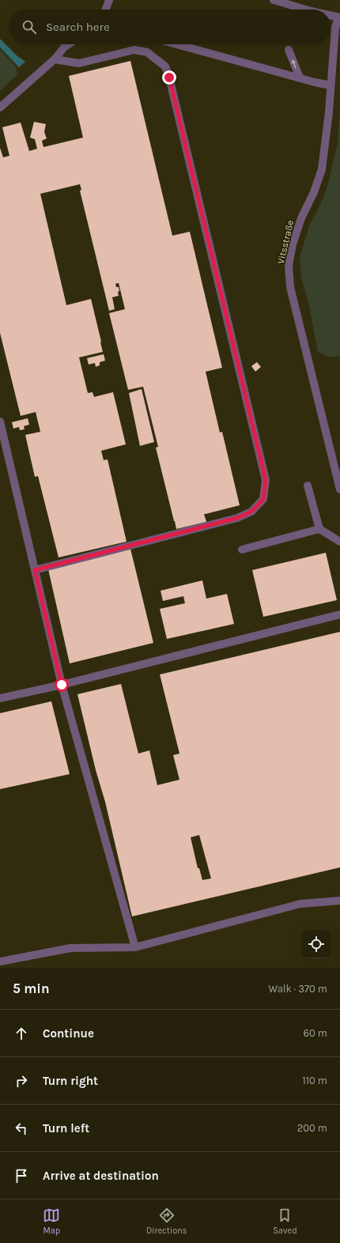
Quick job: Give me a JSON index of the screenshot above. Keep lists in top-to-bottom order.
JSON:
{
  "streets": {
    "street": ["Vitsstraße"]
  },
  "page": {
    "search": "Search here",
    "heading": ["5 min", "Walk · 370 m"],
    "list": [
      ["Continue", "60 m"],
      ["Turn right", "110 m"],
      ["Turn left", "200 m"],
      "Arrive at destination"
    ],
    "nav": ["Map", "Directions", "Saved"]
  }
}
